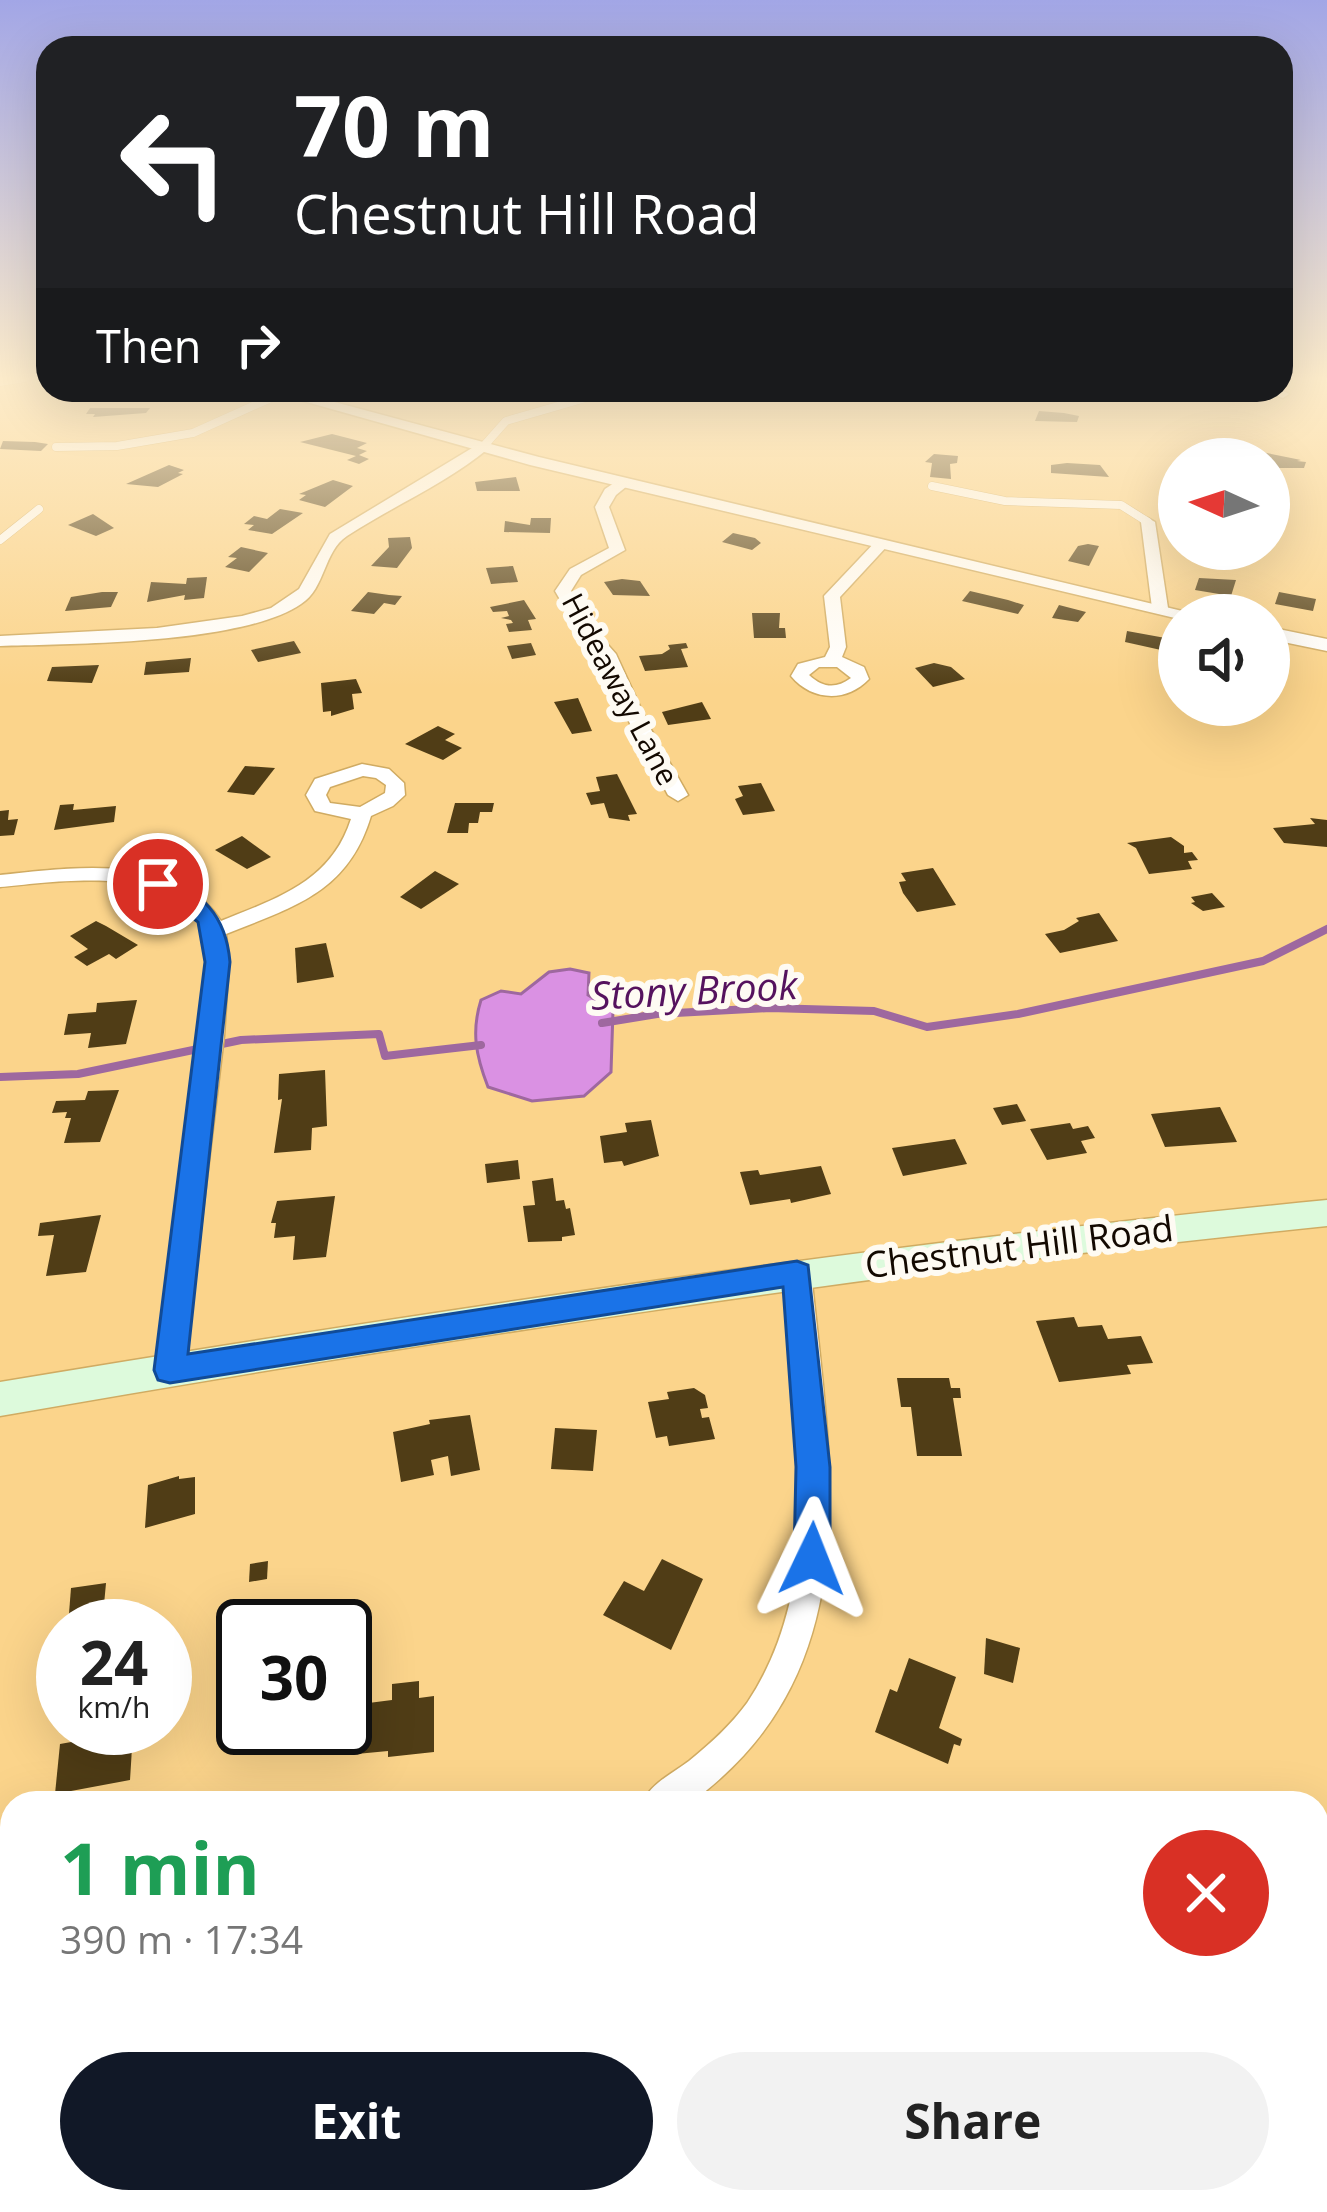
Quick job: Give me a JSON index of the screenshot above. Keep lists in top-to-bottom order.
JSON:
{
  "streets": {
    "main road": ["Chestnut Hill Road"],
    "street": ["Hideaway Lane"]
  },
  "water": ["Stony Brook"],
  "north": "left",
  "page": {
    "turn": ["70 m", "Chestnut Hill Road"],
    "then": "Then",
    "speed": "24 km/h",
    "limit": "30",
    "heading": ["1 min", "390 m · 17:34"],
    "buttons": ["Exit", "Share"]
  }
}
